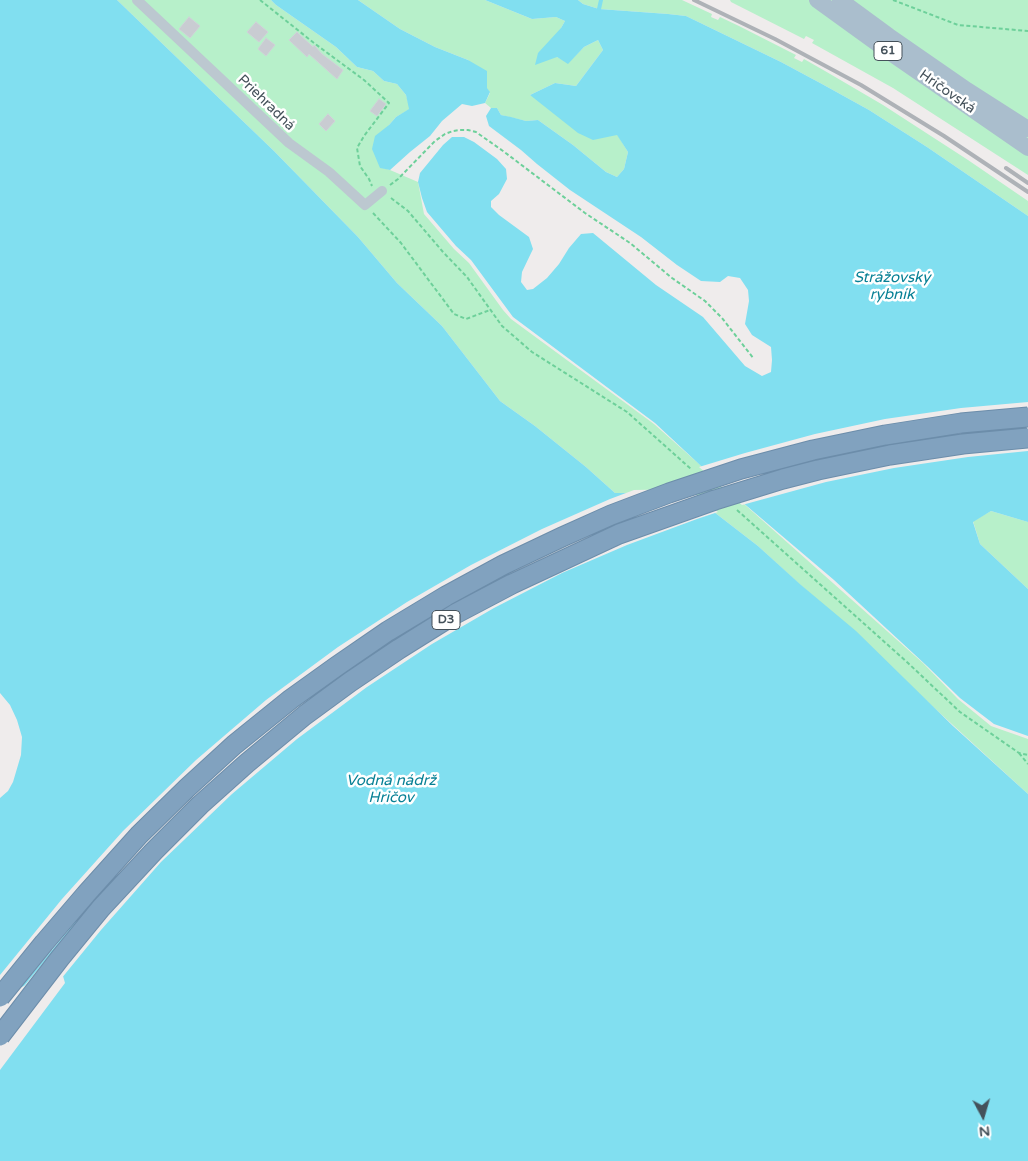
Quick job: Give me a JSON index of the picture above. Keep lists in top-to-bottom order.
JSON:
{
  "streets": {
    "highway": ["D3"],
    "main road": ["61", "Hričovská"],
    "street": ["Priehradná"]
  },
  "water": ["Strážovský rybník", "Vodná nádrž Hričov"],
  "north": "bottom"
}
